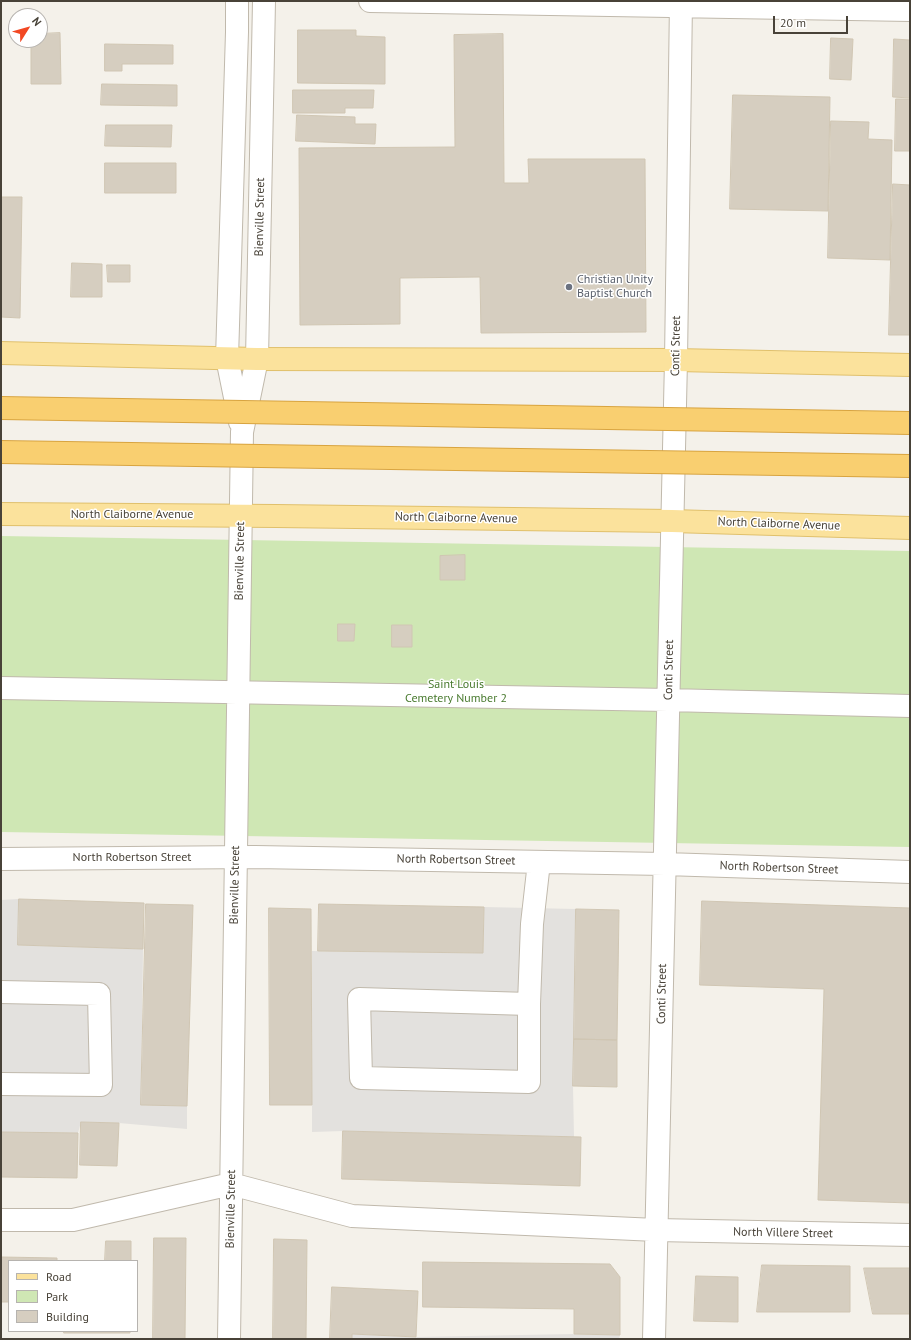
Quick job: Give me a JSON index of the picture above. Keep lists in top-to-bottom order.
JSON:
{
  "streets": {
    "main road": ["North Claiborne Avenue"],
    "street": [
      "Bienville Street",
      "Conti Street",
      "North Robertson Street",
      "North Villere Street"
    ]
  },
  "crossings": [
    ["Bienville Street", "North Claiborne Avenue"],
    ["Bienville Street", "North Robertson Street"],
    ["Bienville Street", "North Villere Street"],
    ["Conti Street", "North Claiborne Avenue"],
    ["Conti Street", "North Robertson Street"],
    ["Conti Street", "North Villere Street"]
  ],
  "parks": ["Saint Louis Cemetery Number 2"],
  "places": ["Christian Unity Baptist Church"],
  "legend": ["Road", "Park", "Building"],
  "scale_bar": "20 m",
  "north": "top right"
}
